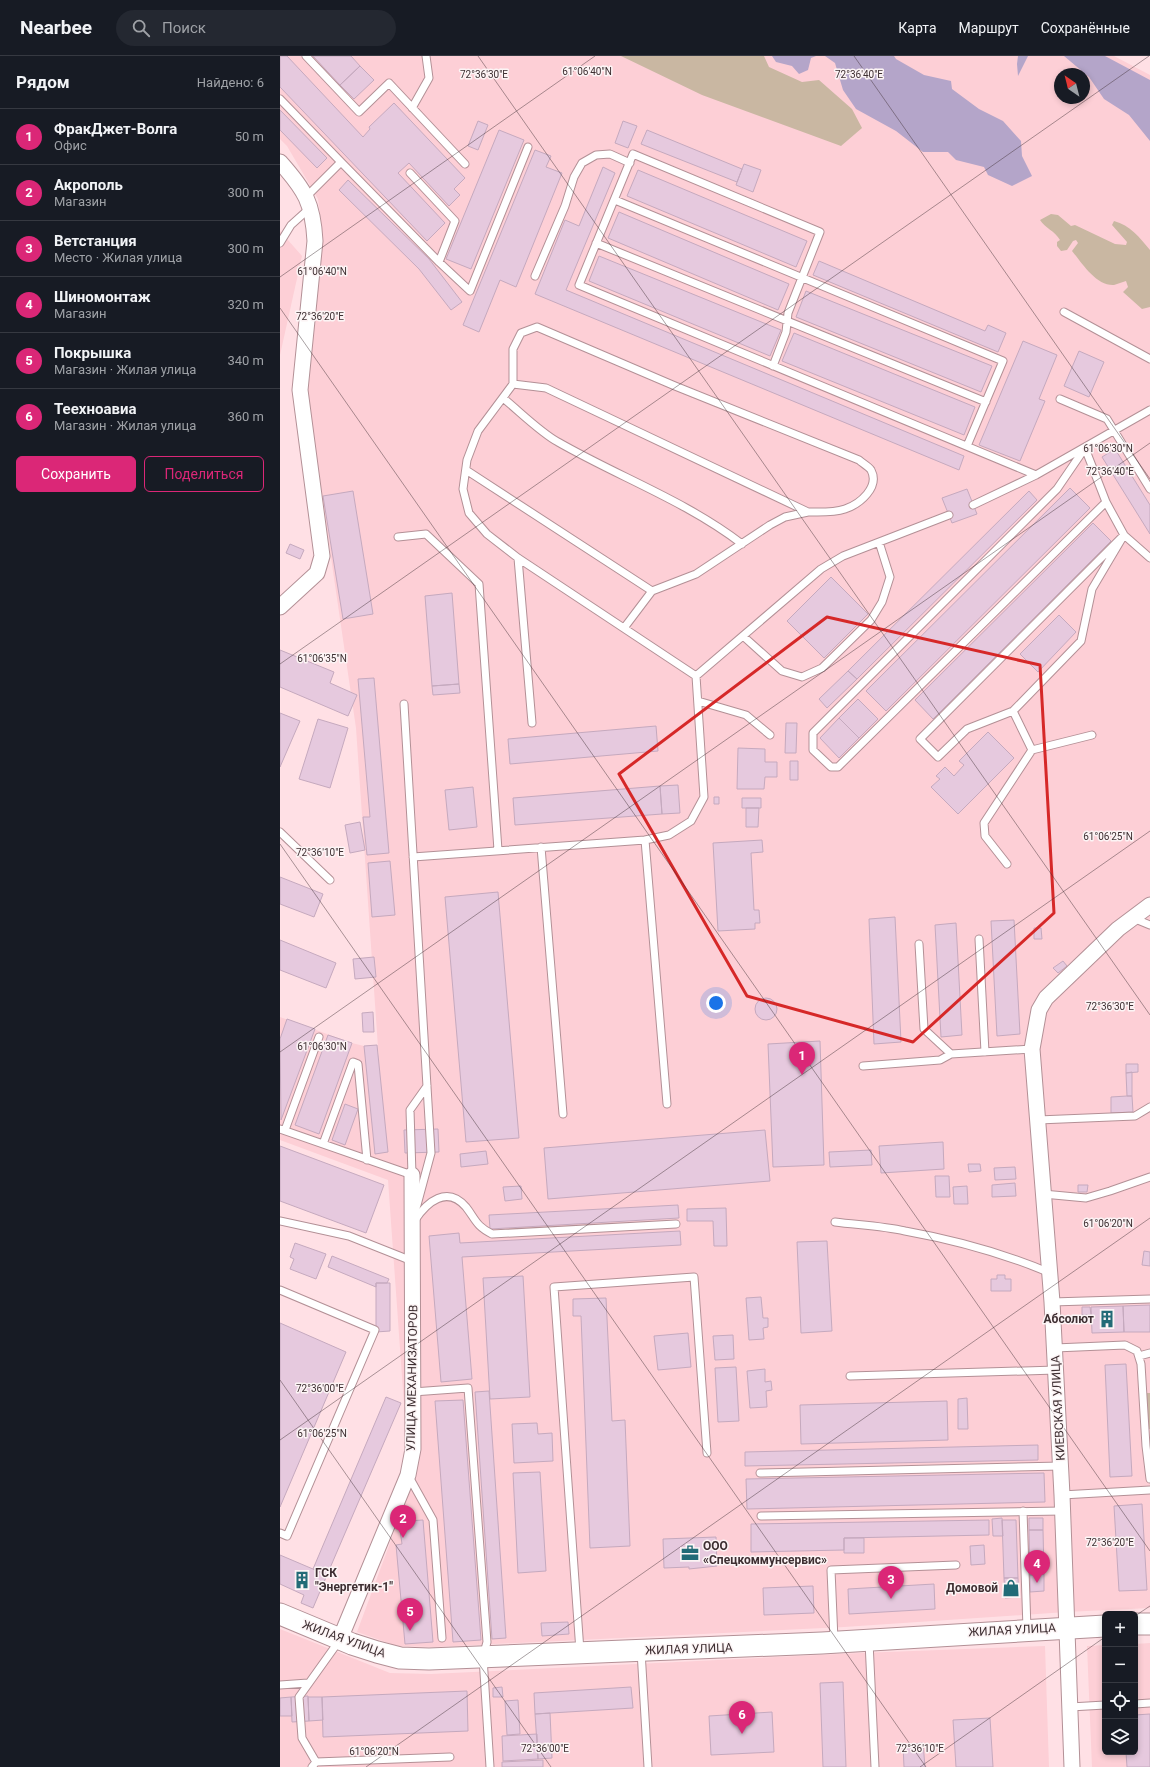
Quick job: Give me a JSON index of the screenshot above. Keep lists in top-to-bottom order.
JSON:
{
  "streets": {
    "main road": ["ЖИЛАЯ УЛИЦА"],
    "street": ["УЛИЦА МЕХАНИЗАТОРОВ", "КИЕВСКАЯ УЛИЦА"]
  },
  "crossings": [
    ["УЛИЦА МЕХАНИЗАТОРОВ", "ЖИЛАЯ УЛИЦА"],
    ["КИЕВСКАЯ УЛИЦА", "ЖИЛАЯ УЛИЦА"]
  ],
  "places": {
    "building": ["Абсолют", "ГСК \"Энергетик-1\""],
    "office": ["ООО «Спецкоммунсервис»"],
    "shop": ["Домовой"]
  },
  "north": "top left",
  "page": {
    "header": "Nearbee",
    "search": "Поиск",
    "nav": ["Карта", "Маршрут", "Сохранённые"],
    "heading": ["Рядом", "Найдено: 6"],
    "list": [
      {
        "mark": "1",
        "name": "ФракДжет-Волга",
        "note": "Офис",
        "value": "50 m"
      },
      {
        "mark": "2",
        "name": "Акрополь",
        "note": "Магазин",
        "value": "300 m"
      },
      {
        "mark": "3",
        "name": "Ветстанция",
        "note": "Место · Жилая улица",
        "value": "300 m"
      },
      {
        "mark": "4",
        "name": "Шиномонтаж",
        "note": "Магазин",
        "value": "320 m"
      },
      {
        "mark": "5",
        "name": "Покрышка",
        "note": "Магазин · Жилая улица",
        "value": "340 m"
      },
      {
        "mark": "6",
        "name": "Теехноавиа",
        "note": "Магазин · Жилая улица",
        "value": "360 m"
      }
    ],
    "buttons": ["Сохранить", "Поделиться"],
    "pins": [
      "1",
      "2",
      "4",
      "3",
      "5",
      "6"
    ],
    "map_buttons": ["+", "−"]
  },
  "coordinates": [
    "61°06'40\"N",
    "72°36'40\"E",
    "72°36'30\"E",
    "72°36'20\"E",
    "61°06'30\"N",
    "61°06'35\"N",
    "61°06'25\"N",
    "72°36'10\"E",
    "61°06'20\"N",
    "72°36'00\"E"
  ]
}
